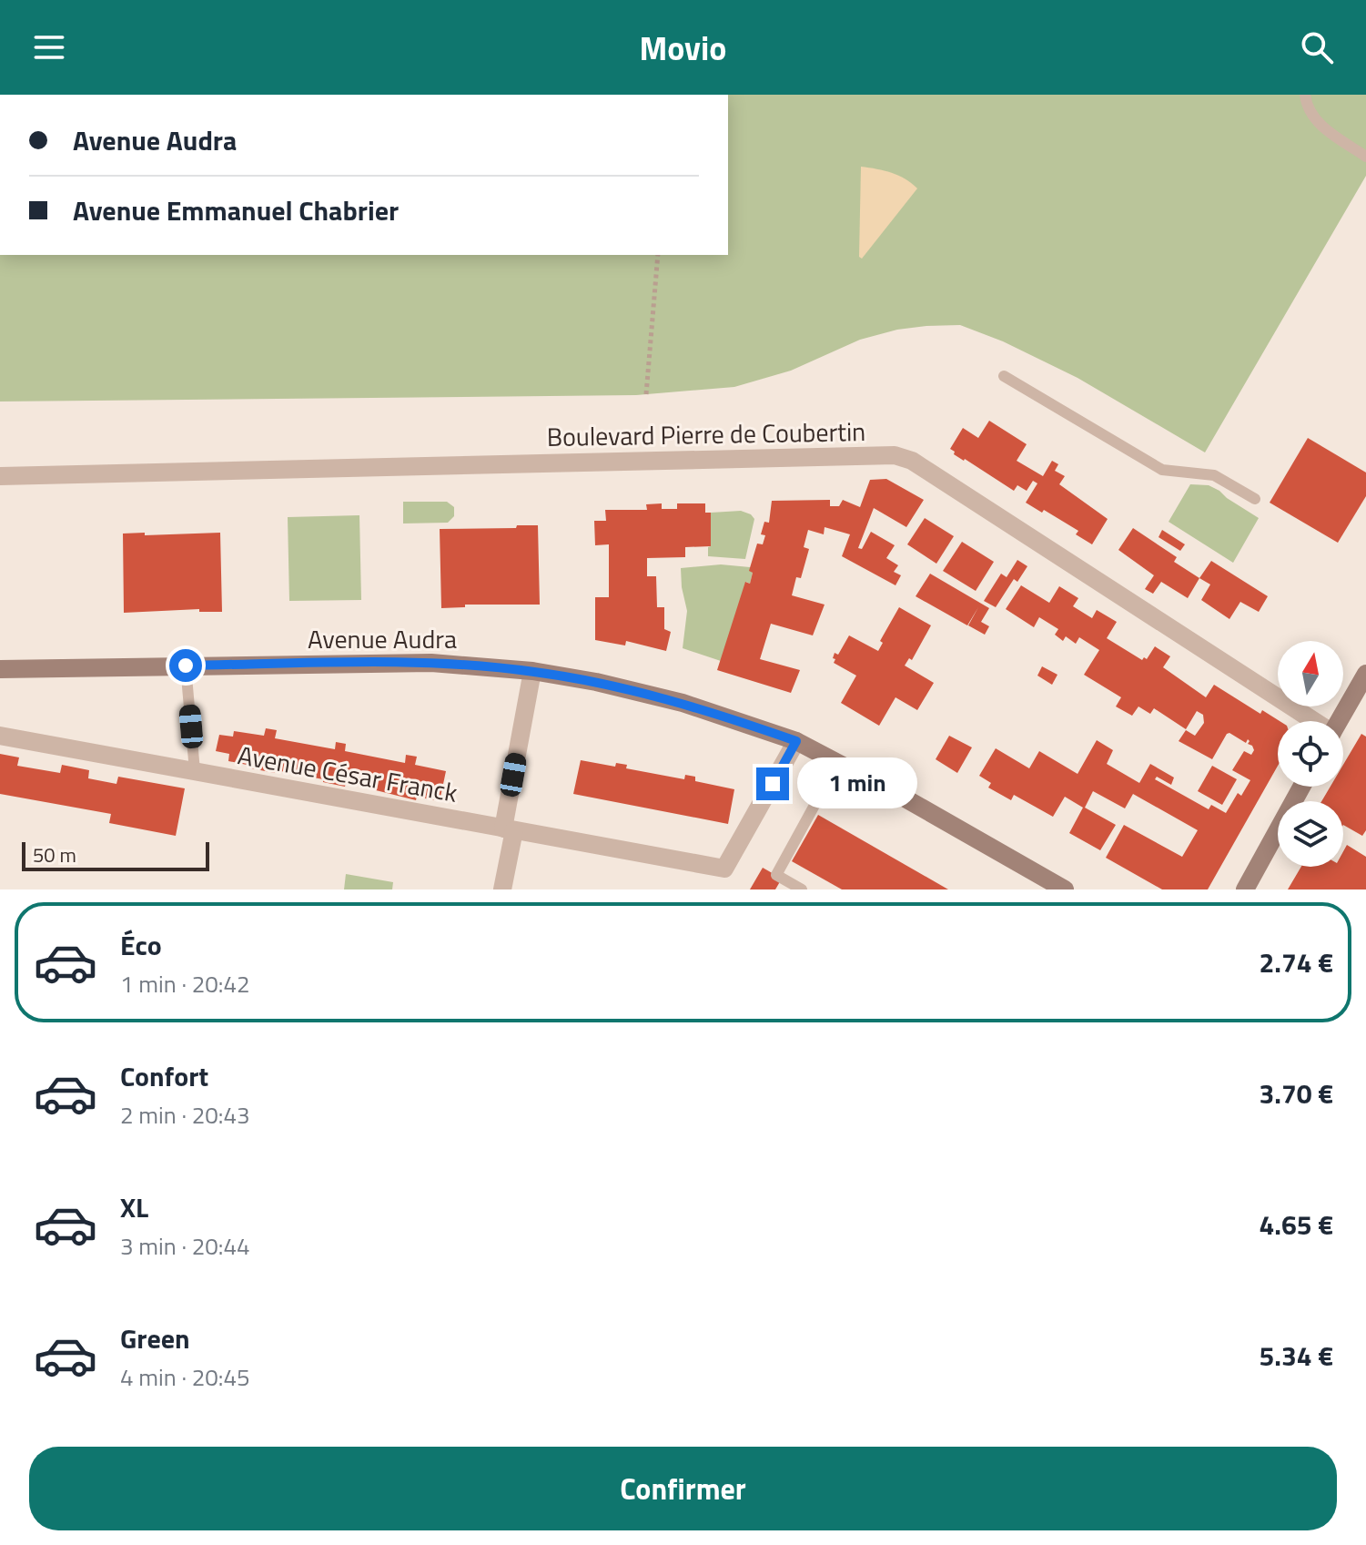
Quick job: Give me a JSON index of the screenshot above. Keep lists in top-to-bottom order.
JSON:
{
  "streets": {
    "street": ["Boulevard Pierre de Coubertin", "Avenue Audra", "Avenue César Franck"]
  },
  "crossings": [
    ["Avenue Audra", "Avenue César Franck"]
  ],
  "scale_bar": "50 m",
  "north": "top",
  "page": {
    "header": "Movio",
    "banner": ["Avenue Audra", "Avenue Emmanuel Chabrier"],
    "bubble": "1 min",
    "scale": "50 m",
    "list": [
      {
        "name": "Éco",
        "note": "1 min · 20:42",
        "value": "2.74 €"
      },
      {
        "name": "Confort",
        "note": "2 min · 20:43",
        "value": "3.70 €"
      },
      {
        "name": "XL",
        "note": "3 min · 20:44",
        "value": "4.65 €"
      },
      {
        "name": "Green",
        "note": "4 min · 20:45",
        "value": "5.34 €"
      }
    ],
    "buttons": "Confirmer"
  }
}
